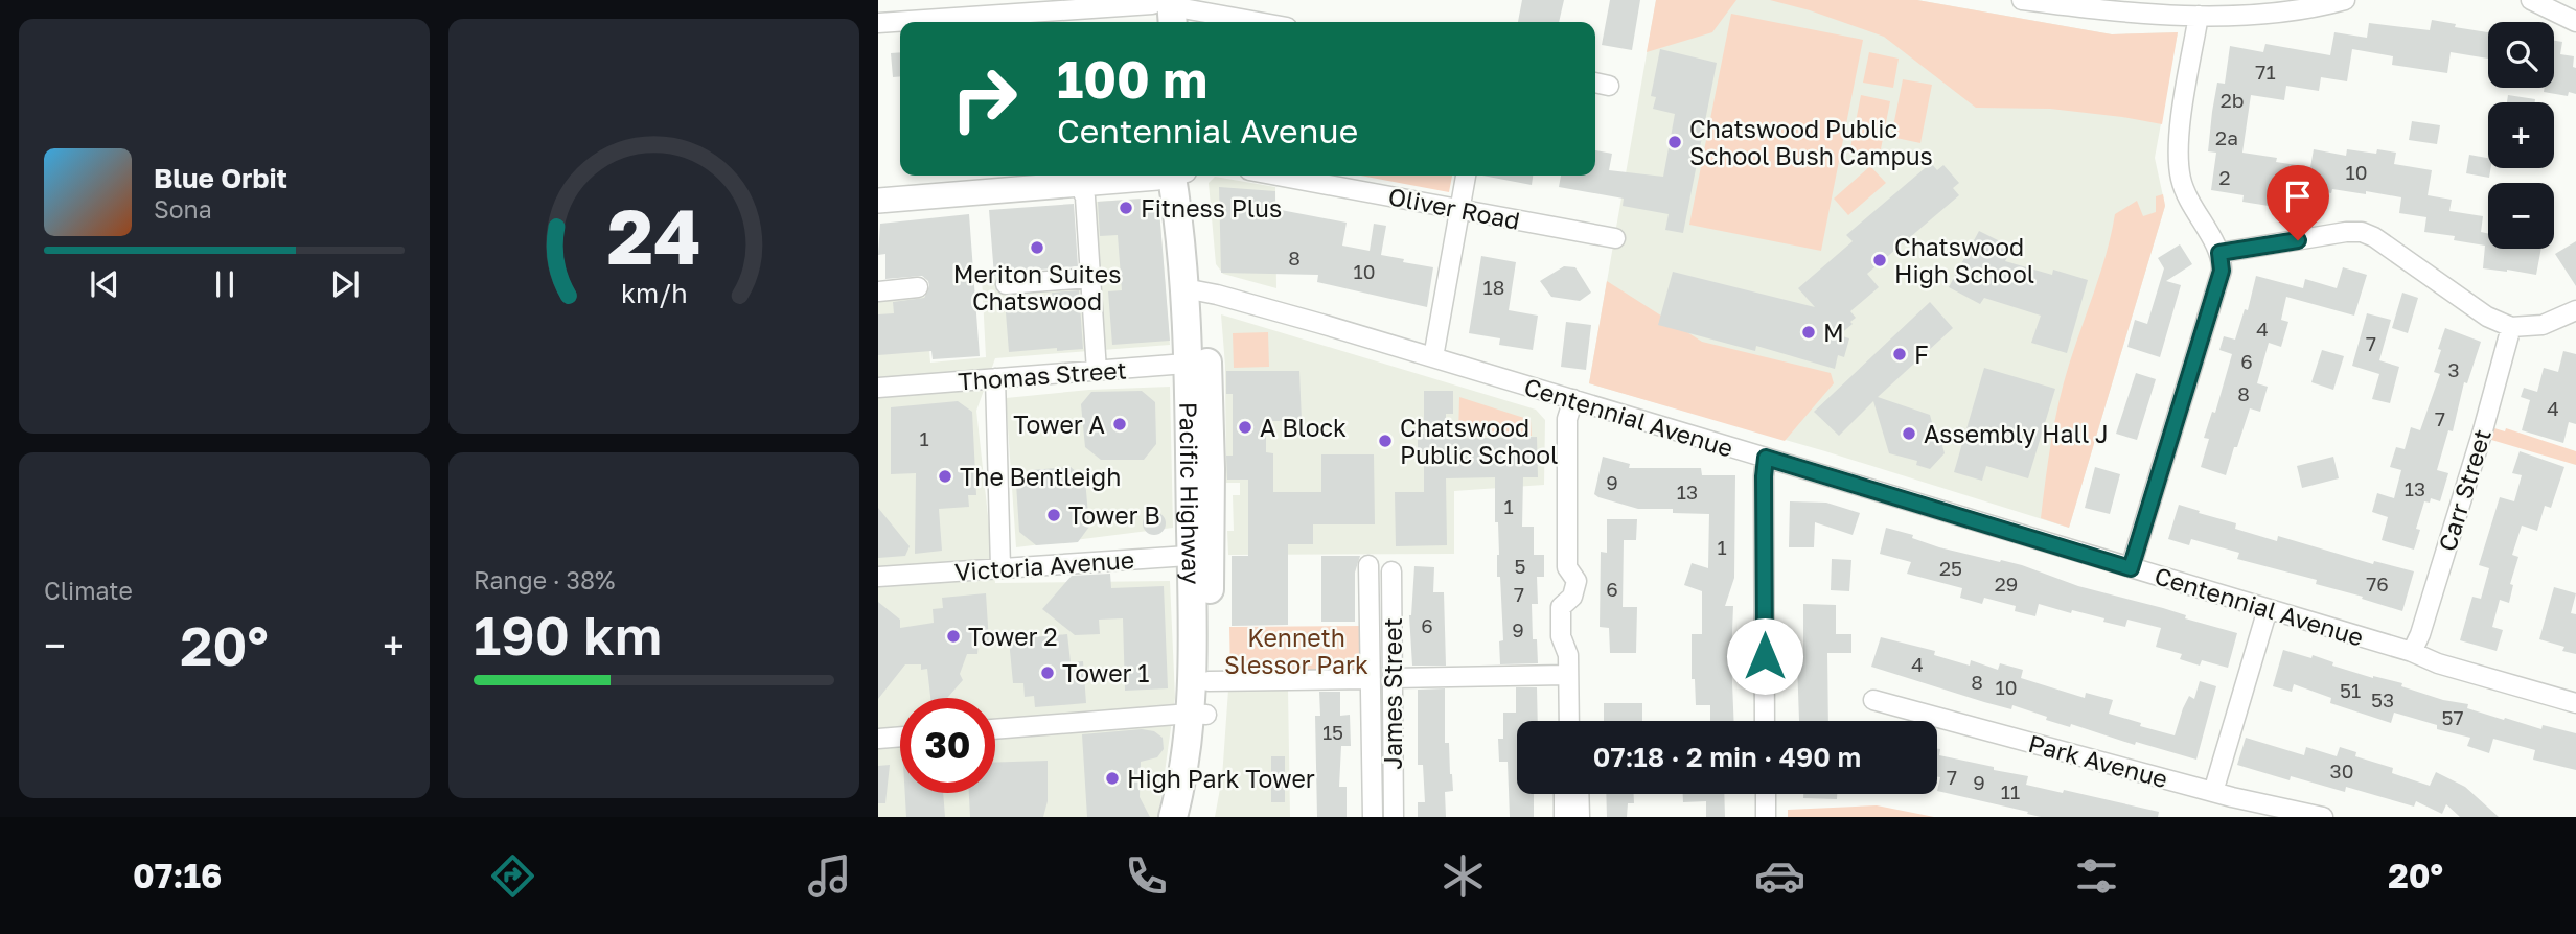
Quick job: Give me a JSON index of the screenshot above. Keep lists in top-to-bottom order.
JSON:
{
  "streets": {
    "highway": ["Pacific Highway"],
    "street": [
      "Oliver Road",
      "Thomas Street",
      "Centennial Avenue",
      "Carr Street",
      "Victoria Avenue",
      "James Street",
      "Park Avenue"
    ]
  },
  "crossings": [
    ["Thomas Street", "Pacific Highway"],
    ["Centennial Avenue", "Carr Street"],
    ["Centennial Avenue", "Pacific Highway"],
    ["Pacific Highway", "Victoria Avenue"]
  ],
  "parks": ["Kenneth Slessor Park"],
  "places": [
    "Chatswood Public School Bush Campus",
    "Fitness Plus",
    "Meriton Suites Chatswood",
    "Chatswood High School",
    "M",
    "F",
    "Tower A",
    "A Block",
    "Assembly Hall J",
    "Chatswood Public School",
    "The Bentleigh",
    "Tower B",
    "Tower 2",
    "Tower 1",
    "High Park Tower"
  ],
  "house_numbers": [
    "71",
    "2b",
    "2a",
    "10",
    "2",
    "8",
    "10",
    "18",
    "4",
    "7",
    "6",
    "3",
    "8",
    "4",
    "7",
    "1",
    "9",
    "13",
    "13",
    "1",
    "1",
    "5",
    "25",
    "29",
    "76",
    "6",
    "7",
    "6",
    "9",
    "4",
    "8",
    "10",
    "51",
    "53",
    "57",
    "15",
    "30",
    "7",
    "9",
    "11"
  ],
  "page": {
    "map_buttons": ["+", "−"],
    "turn": ["100 m", "Centennial Avenue"],
    "song": ["Blue Orbit", "Sona"],
    "tile": [
      "Climate",
      ["Range · 38%", "190 km"]
    ],
    "heat": ["−", "20°", "+"],
    "limit": "30",
    "trip": "07:18 · 2 min · 490 m",
    "tabs": ["07:16", "20°"],
    "gauge": ["24", "km/h"]
  }
}
